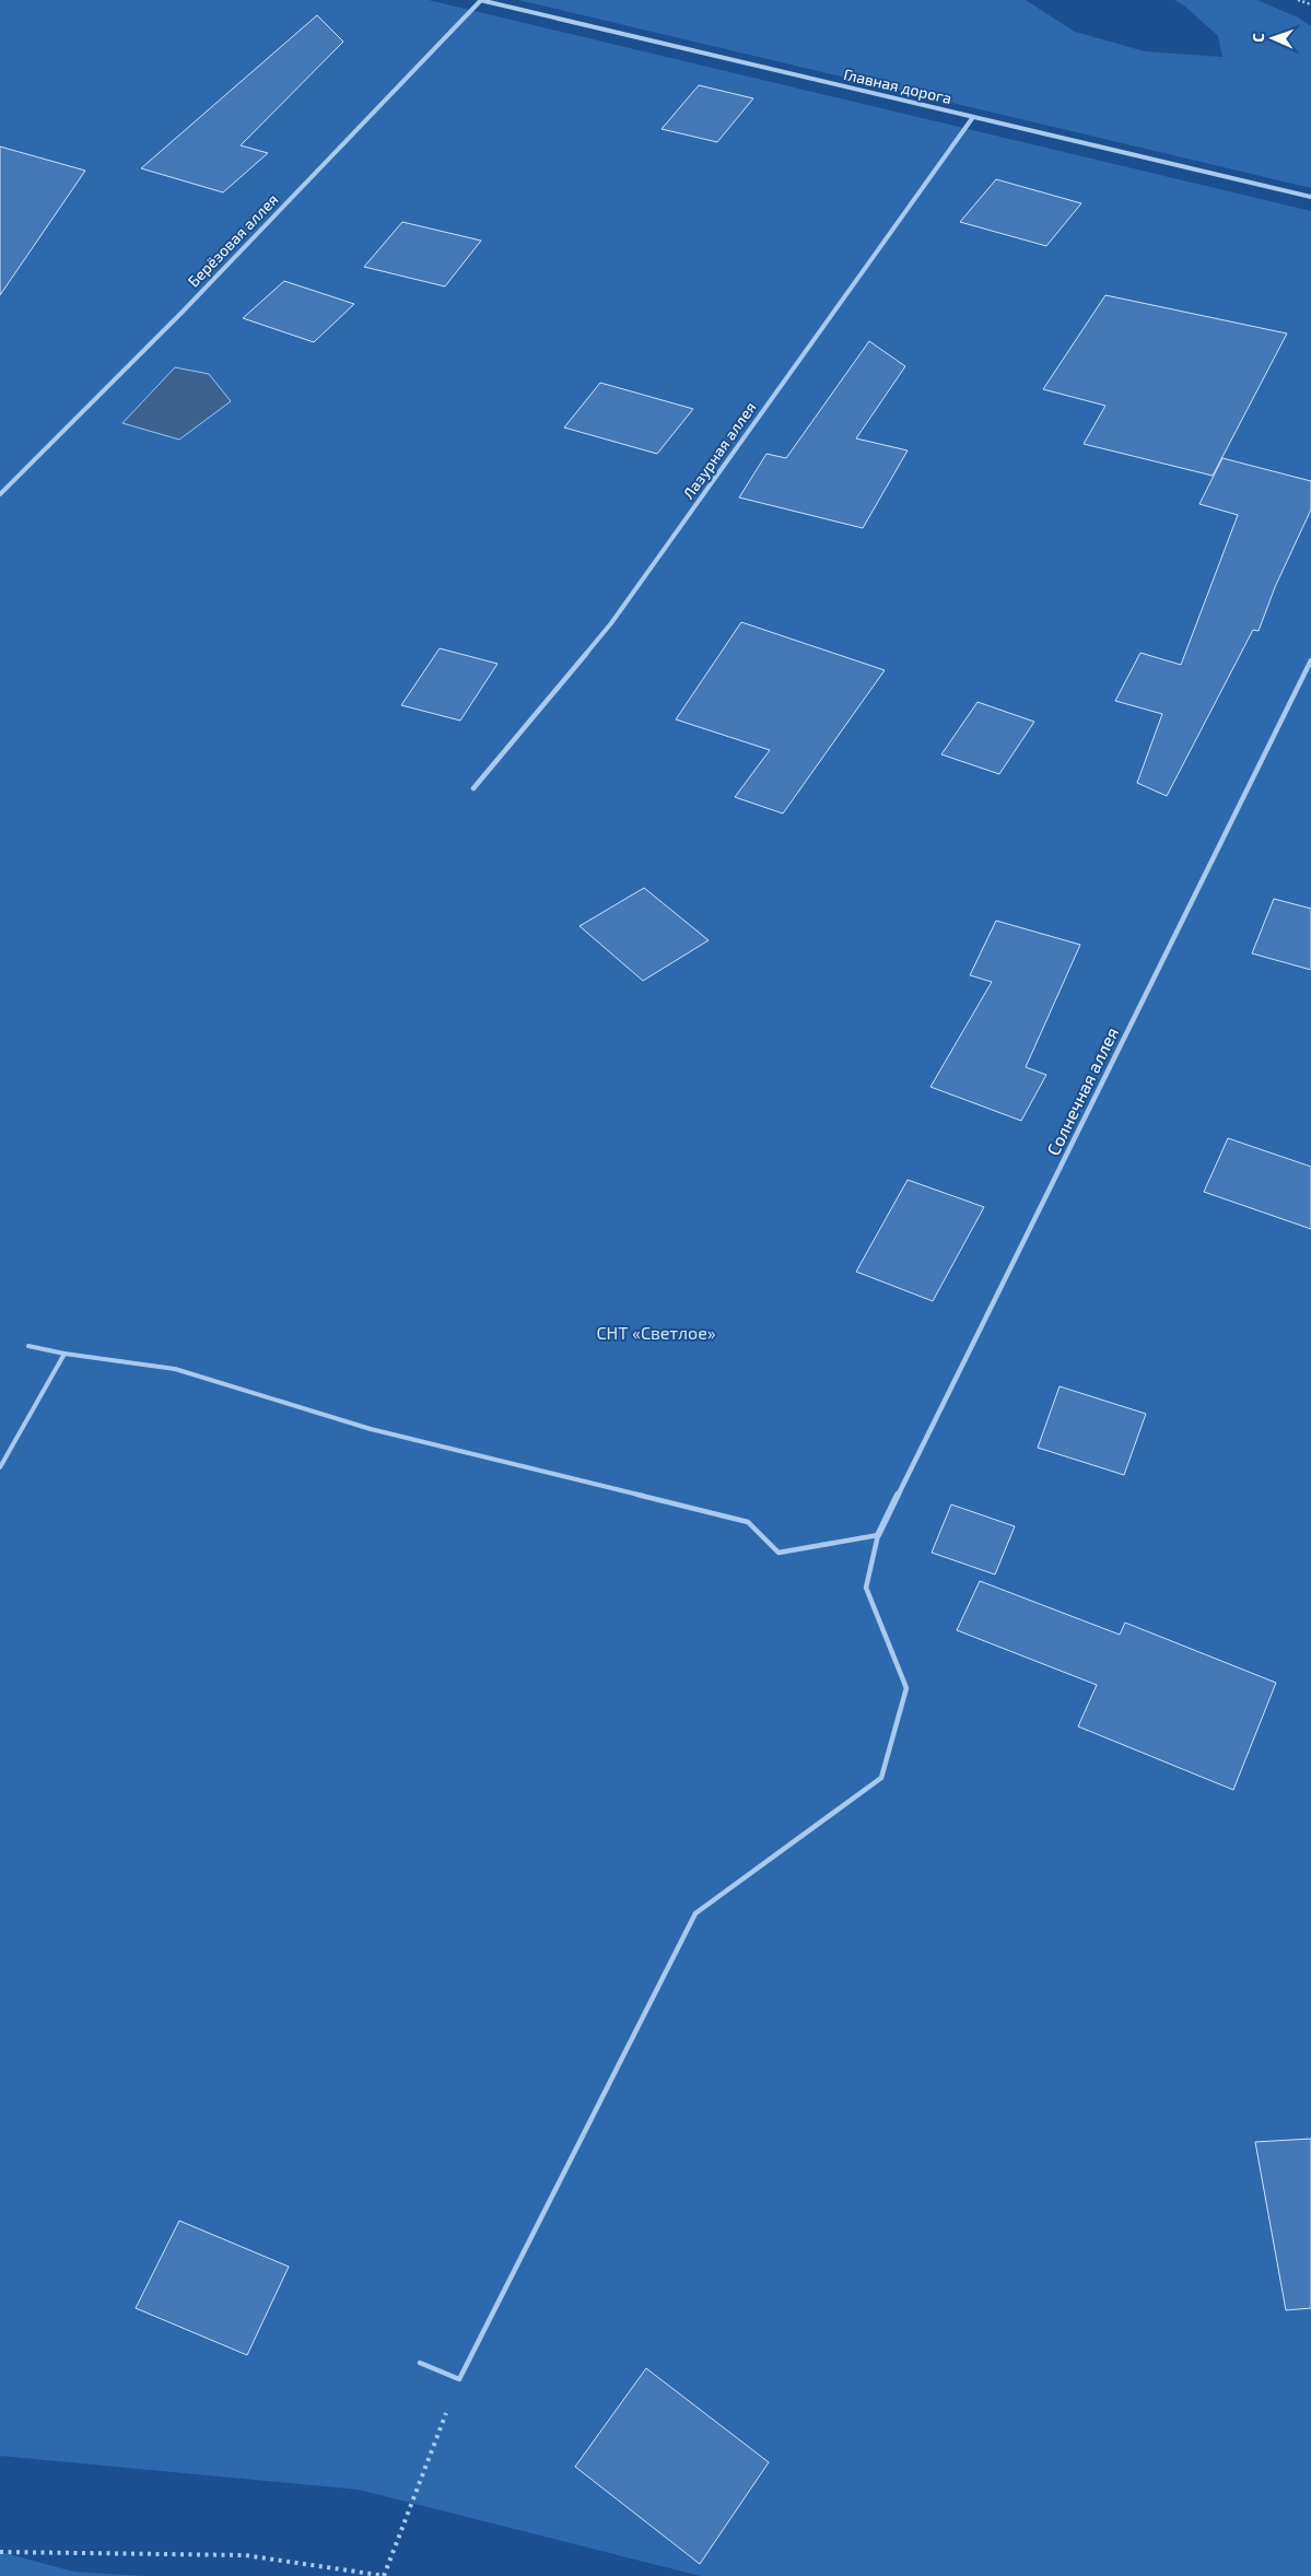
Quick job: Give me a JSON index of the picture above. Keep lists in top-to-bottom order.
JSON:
{
  "streets": {
    "street": [
      "Главная дорога",
      "Берёзовая аллея",
      "Лазурная аллея",
      "Солнечная аллея"
    ]
  },
  "crossings": [
    ["Главная дорога", "Берёзовая аллея"],
    ["Главная дорога", "Лазурная аллея"]
  ],
  "parks": ["СНТ «Светлое»"],
  "north": "left"
}
